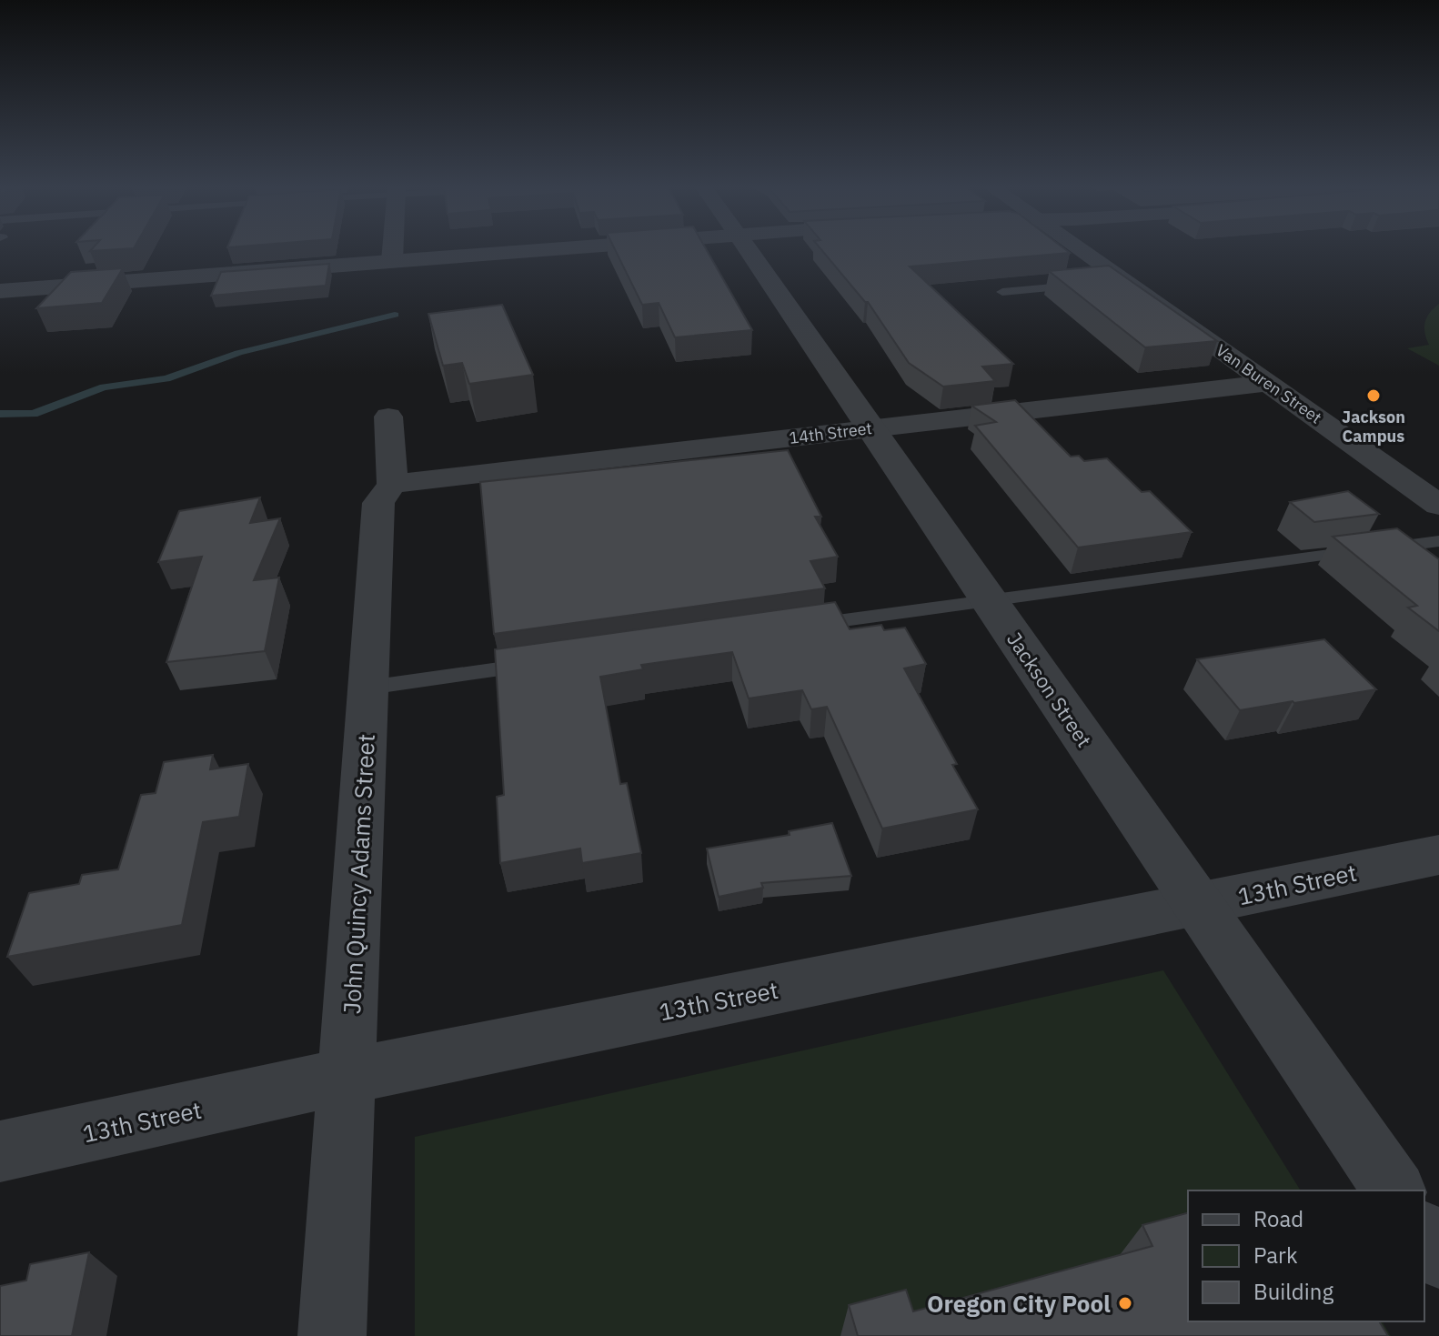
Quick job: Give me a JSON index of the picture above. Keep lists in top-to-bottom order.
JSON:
{
  "streets": {
    "street": [
      "Van Buren Street",
      "14th Street",
      "Jackson Street",
      "John Quincy Adams Street",
      "13th Street"
    ]
  },
  "crossings": [
    ["Van Buren Street", "14th Street"],
    ["14th Street", "Jackson Street"],
    ["14th Street", "John Quincy Adams Street"],
    ["Jackson Street", "13th Street"],
    ["John Quincy Adams Street", "13th Street"]
  ],
  "places": ["Jackson Campus", "Oregon City Pool"],
  "legend": ["Road", "Park", "Building"]
}
